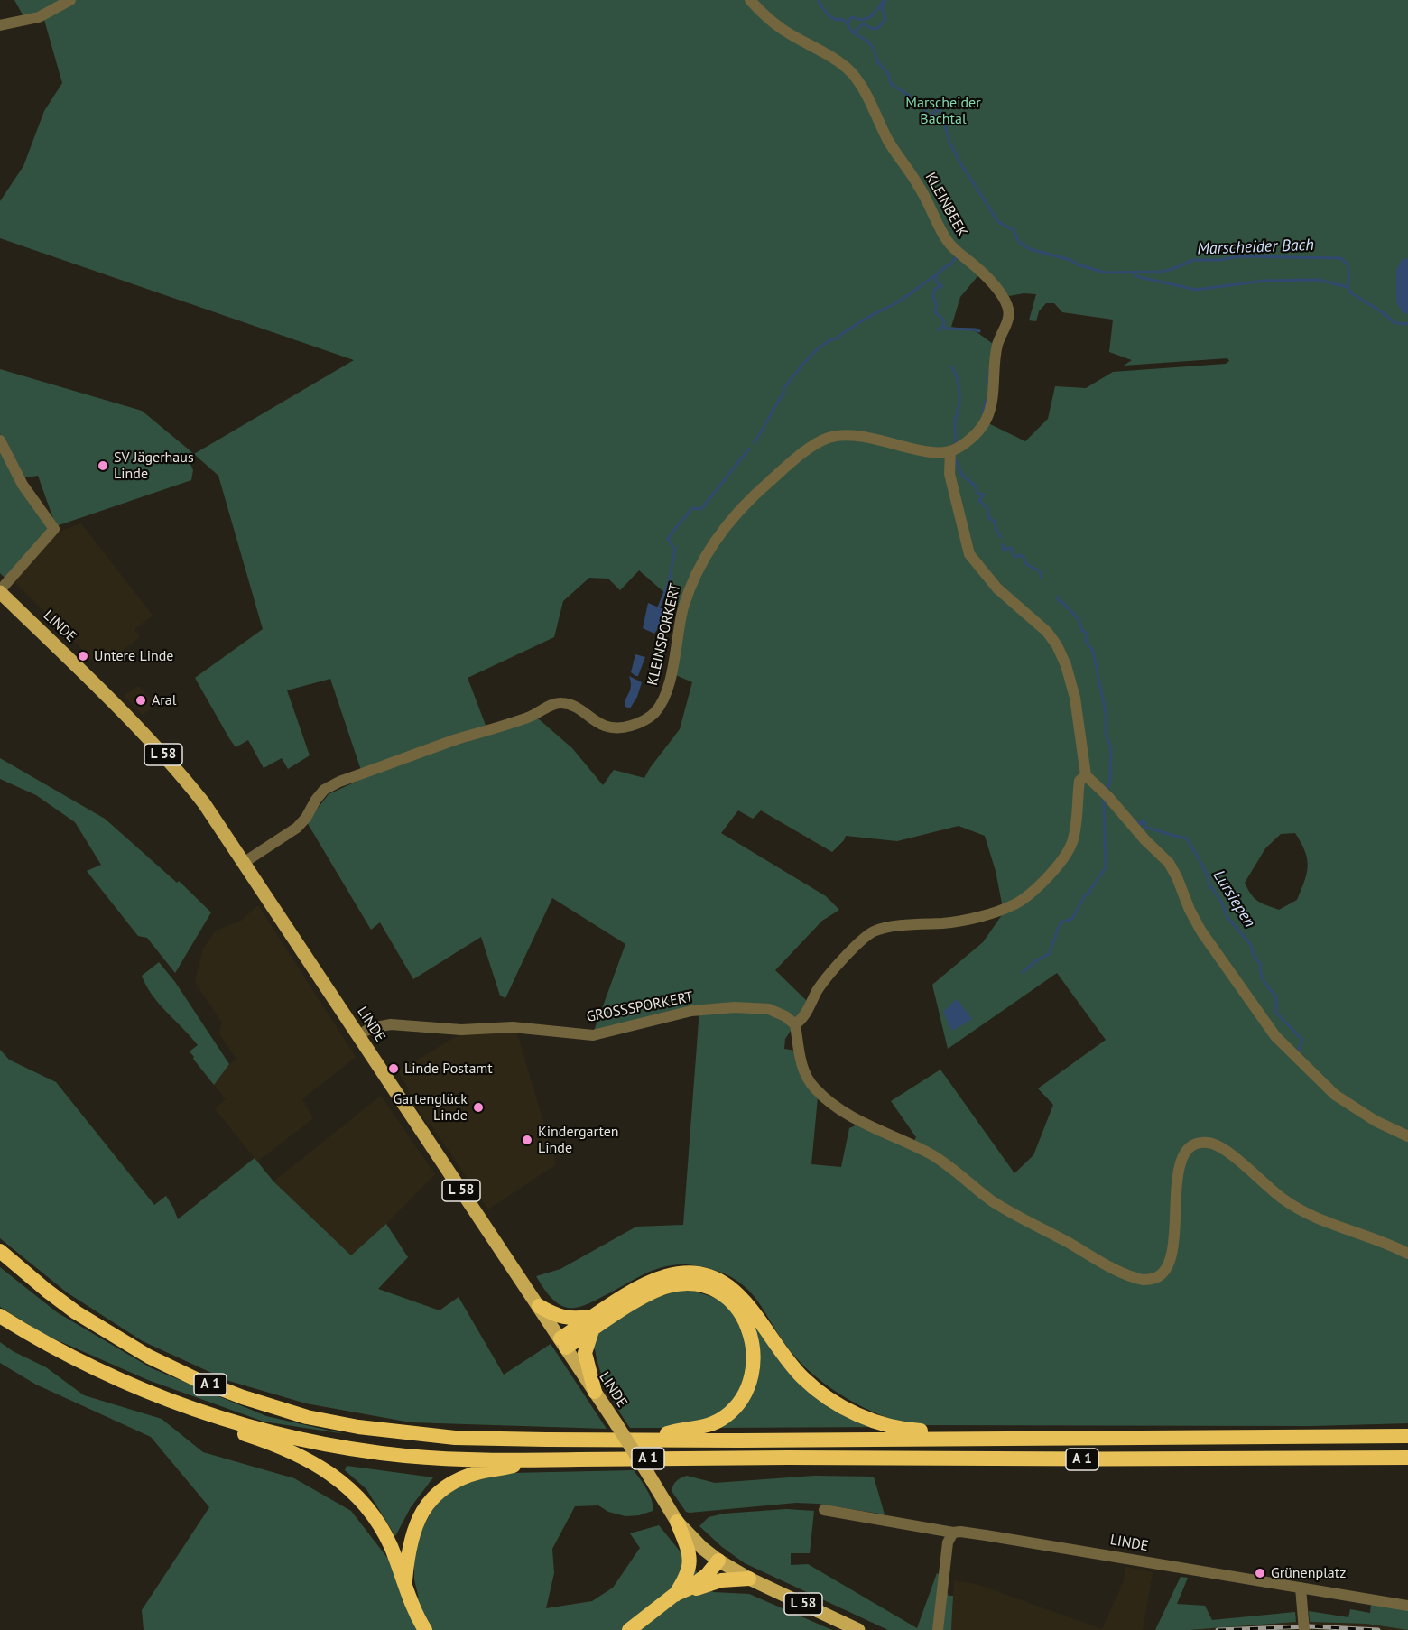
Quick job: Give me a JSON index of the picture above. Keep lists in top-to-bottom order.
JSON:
{
  "streets": {
    "highway": ["A 1"],
    "main road": ["LINDE", "L 58"],
    "street": ["KLEINBEEK", "KLEINSPORKERT", "GROSSSPORKERT"]
  },
  "crossings": [
    ["KLEINBEEK", "KLEINSPORKERT"],
    ["LINDE", "KLEINSPORKERT"],
    ["LINDE", "L 58"],
    ["LINDE", "GROSSSPORKERT"]
  ],
  "water": ["Marscheider Bach", "Lursiepen"],
  "parks": ["Marscheider Bachtal"],
  "places": [
    "SV Jägerhaus Linde",
    "Untere Linde",
    "Aral",
    "Linde Postamt",
    "Gartenglück Linde",
    "Kindergarten Linde",
    "Grünenplatz"
  ]
}
